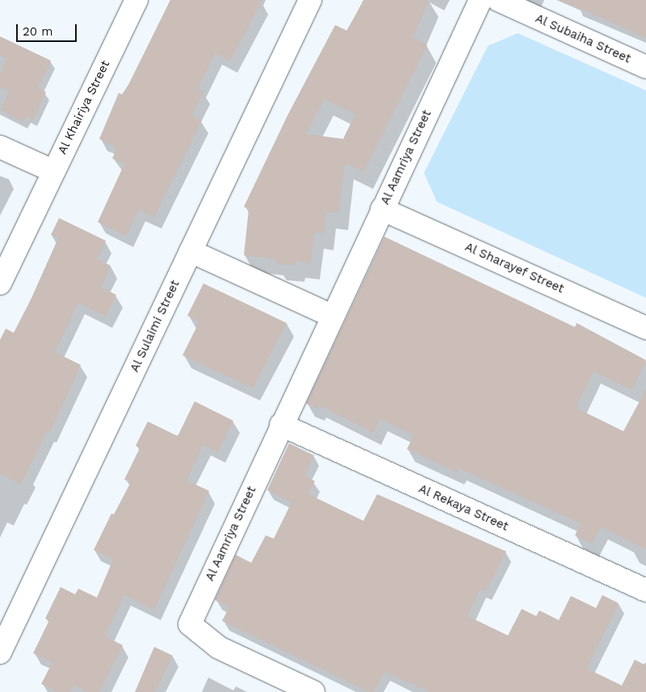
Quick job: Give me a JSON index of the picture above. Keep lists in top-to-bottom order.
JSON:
{
  "streets": {
    "street": [
      "Al Subaiha Street",
      "Al Khairiya Street",
      "Al Aamriya Street",
      "Al Sharayef Street",
      "Al Sulaimi Street",
      "Al Rekaya Street"
    ]
  },
  "crossings": [
    ["Al Aamriya Street", "Al Sharayef Street"],
    ["Al Aamriya Street", "Al Rekaya Street"]
  ],
  "scale_bar": "20 m"
}
